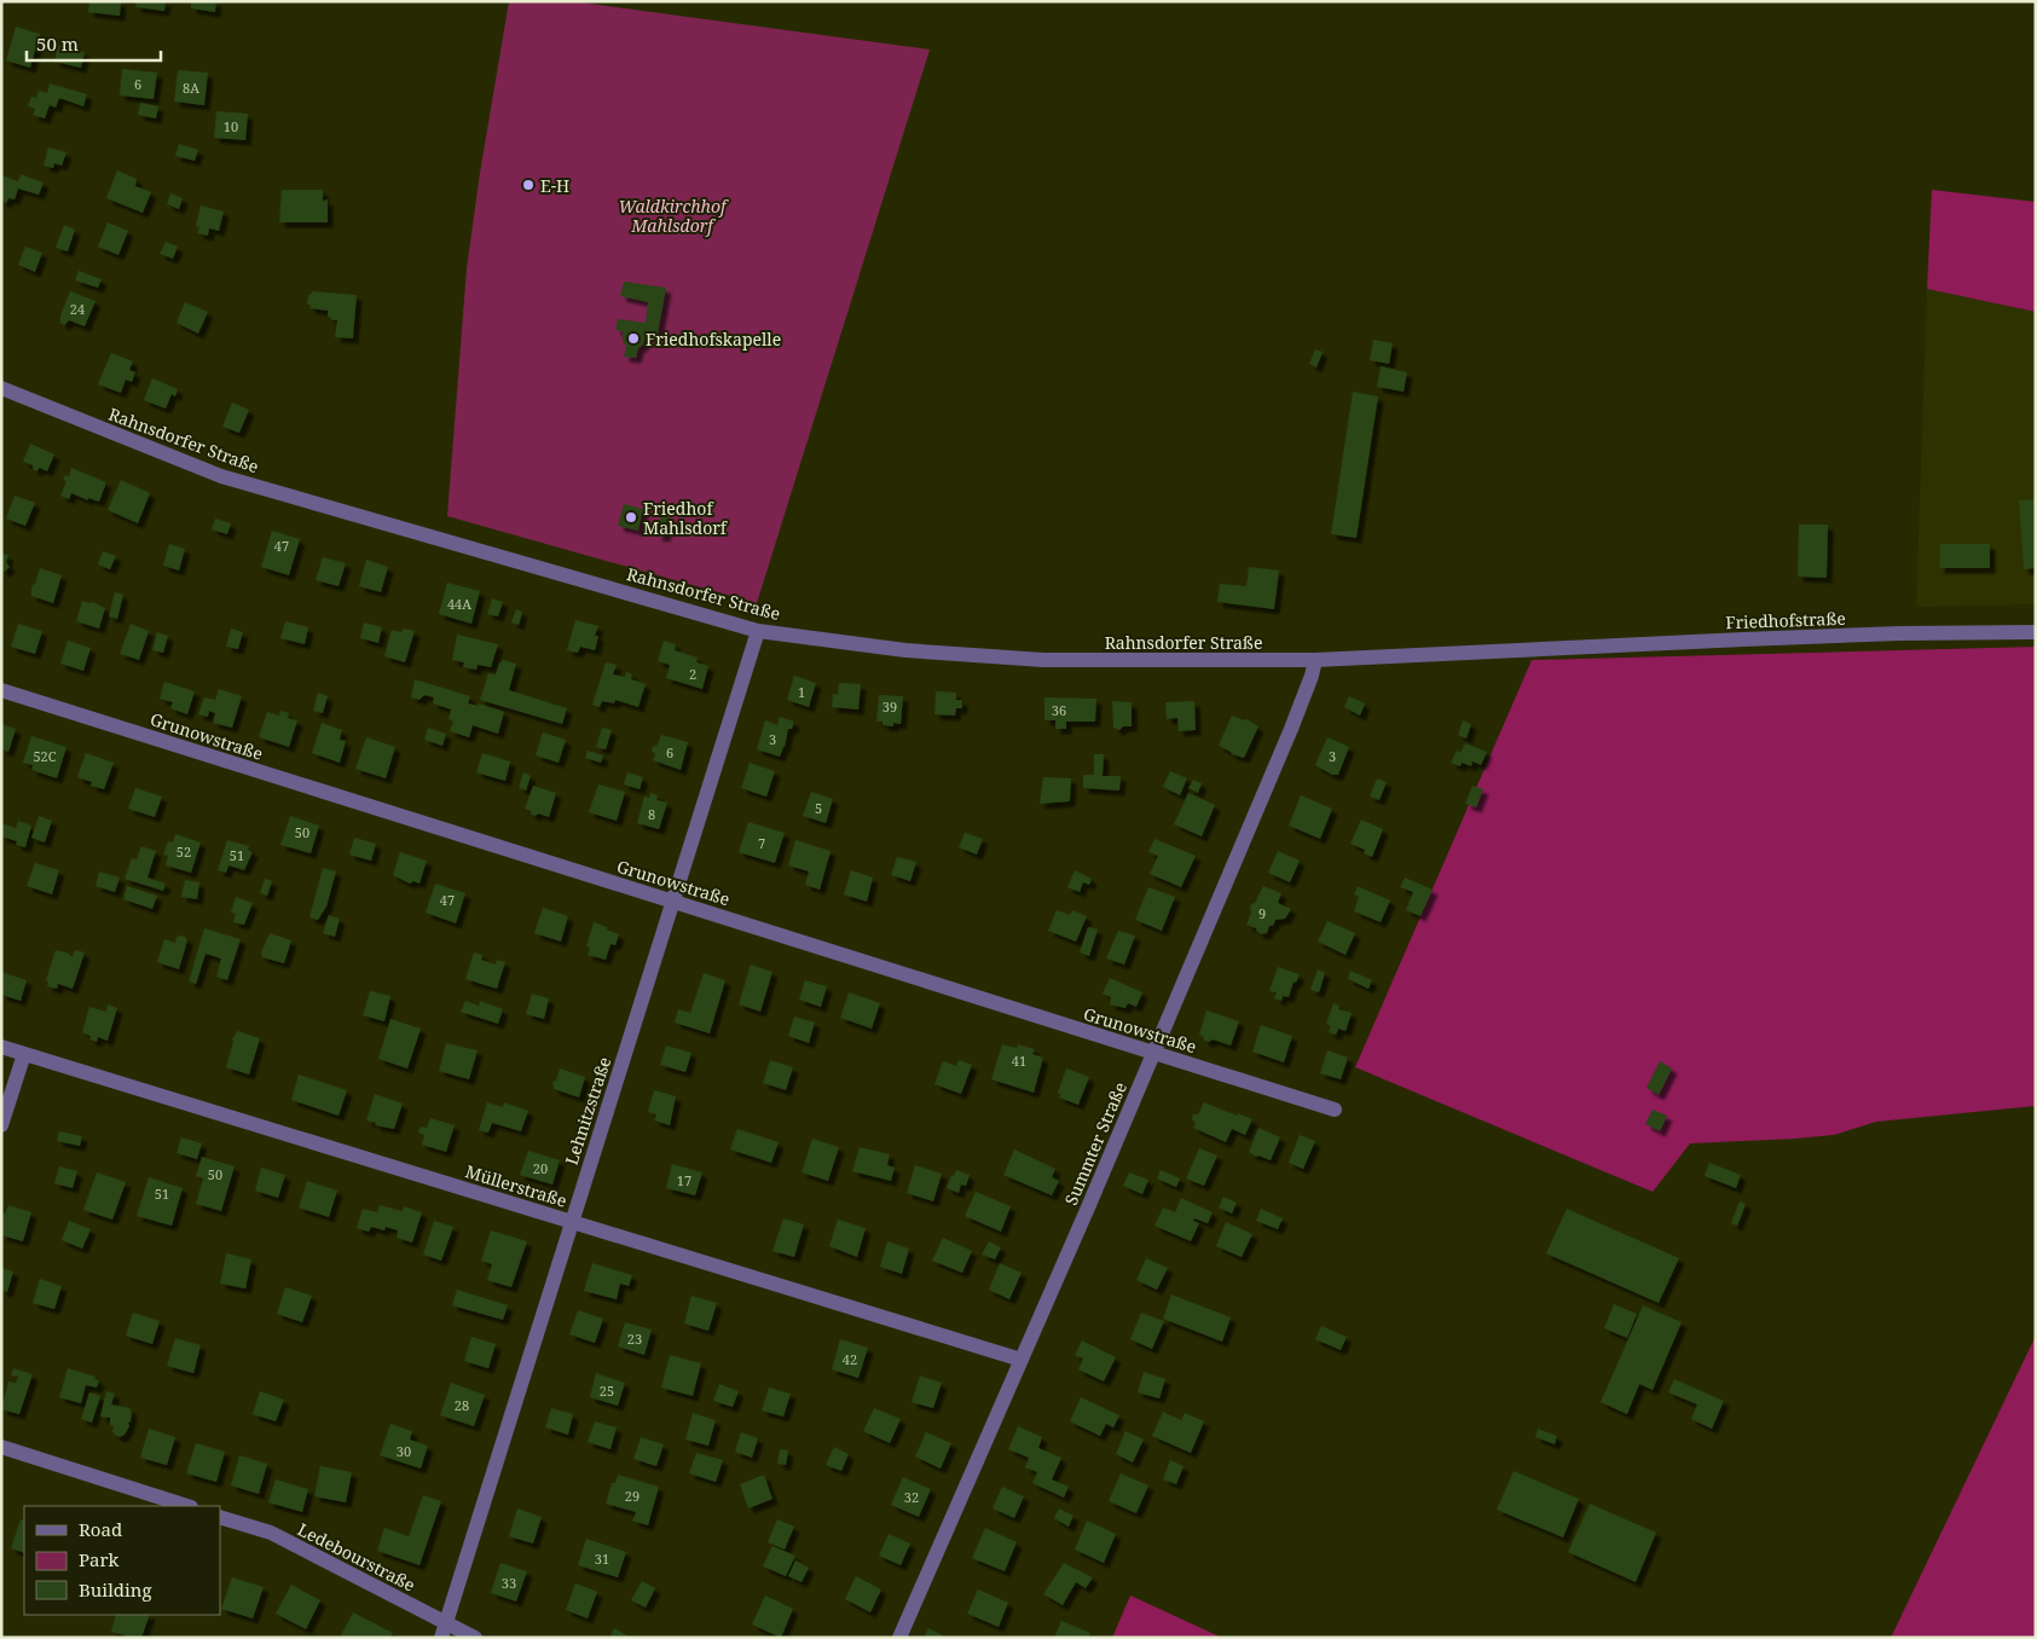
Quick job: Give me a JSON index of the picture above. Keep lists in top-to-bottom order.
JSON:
{
  "streets": {
    "street": [
      "Rahnsdorfer Straße",
      "Friedhofstraße",
      "Grunowstraße",
      "Lehnitzstraße",
      "Summter Straße",
      "Müllerstraße",
      "Ledebourstraße"
    ]
  },
  "crossings": [
    ["Rahnsdorfer Straße", "Friedhofstraße"],
    ["Rahnsdorfer Straße", "Lehnitzstraße"],
    ["Rahnsdorfer Straße", "Summter Straße"],
    ["Grunowstraße", "Lehnitzstraße"],
    ["Grunowstraße", "Summter Straße"],
    ["Lehnitzstraße", "Müllerstraße"],
    ["Lehnitzstraße", "Ledebourstraße"],
    ["Summter Straße", "Müllerstraße"]
  ],
  "parks": ["Waldkirchhof Mahlsdorf"],
  "places": ["E-H", "Friedhofskapelle", "Friedhof Mahlsdorf"],
  "house_numbers": [
    "6",
    "8A",
    "10",
    "24",
    "47",
    "44A",
    "2",
    "1",
    "39",
    "36",
    "3",
    "6",
    "52C",
    "3",
    "5",
    "8",
    "50",
    "7",
    "52",
    "51",
    "47",
    "9",
    "41",
    "20",
    "50",
    "17",
    "51",
    "23",
    "42",
    "25",
    "28",
    "30",
    "29",
    "32",
    "31",
    "33"
  ],
  "legend": ["Road", "Park", "Building"],
  "scale_bar": "50 m"
}
